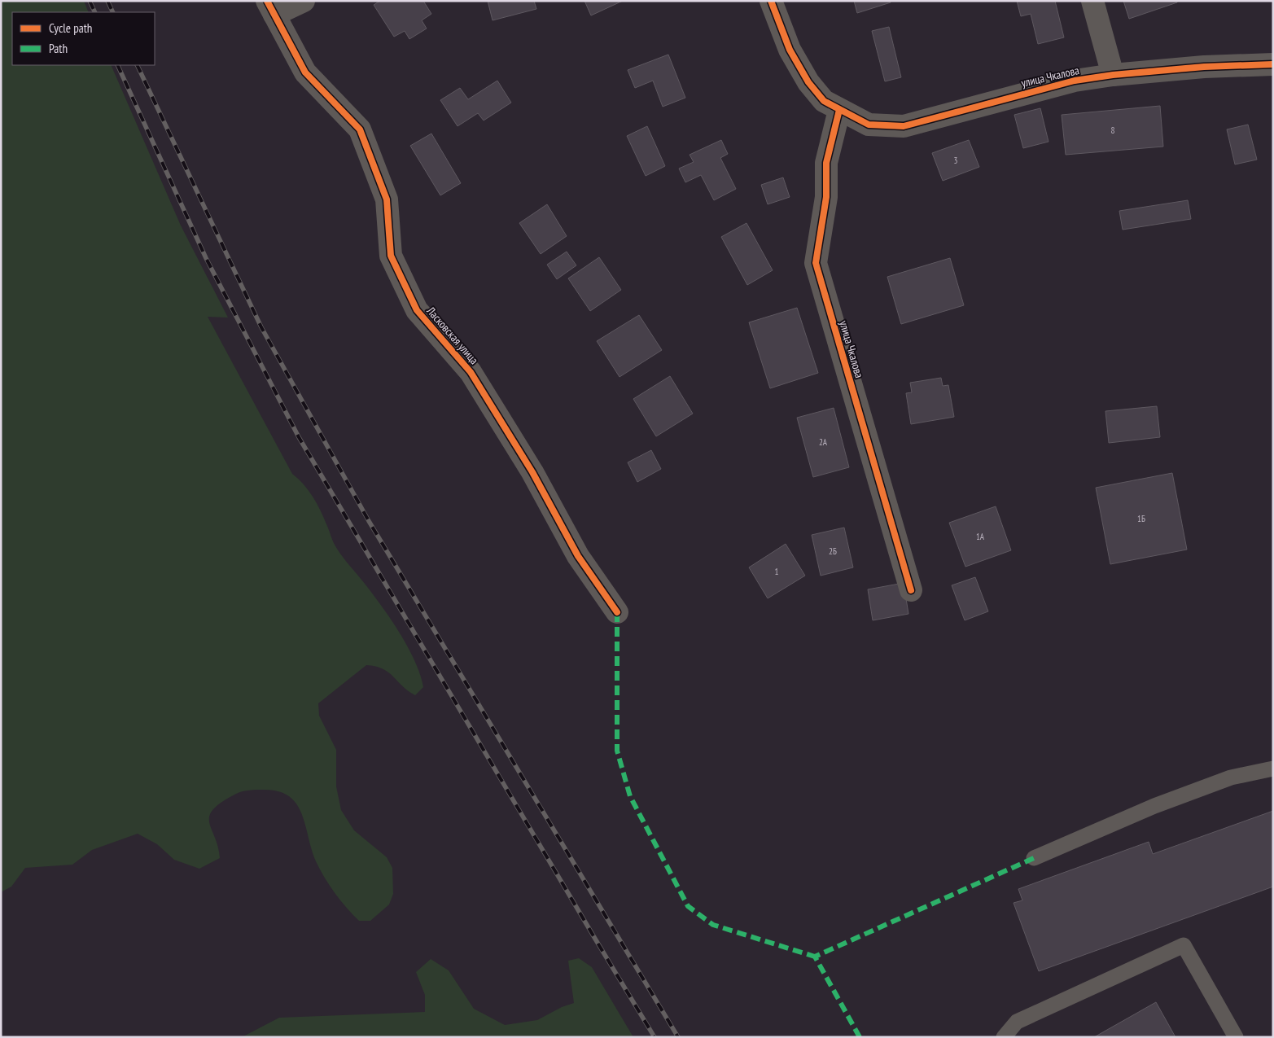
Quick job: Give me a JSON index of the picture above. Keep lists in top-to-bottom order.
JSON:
{
  "streets": {
    "street": ["улица Чкалова", "Ласковская улица"]
  },
  "house_numbers": [
    "8",
    "3",
    "2А",
    "1Б",
    "1А",
    "2Б",
    "1"
  ],
  "legend": ["Cycle path", "Path"]
}
